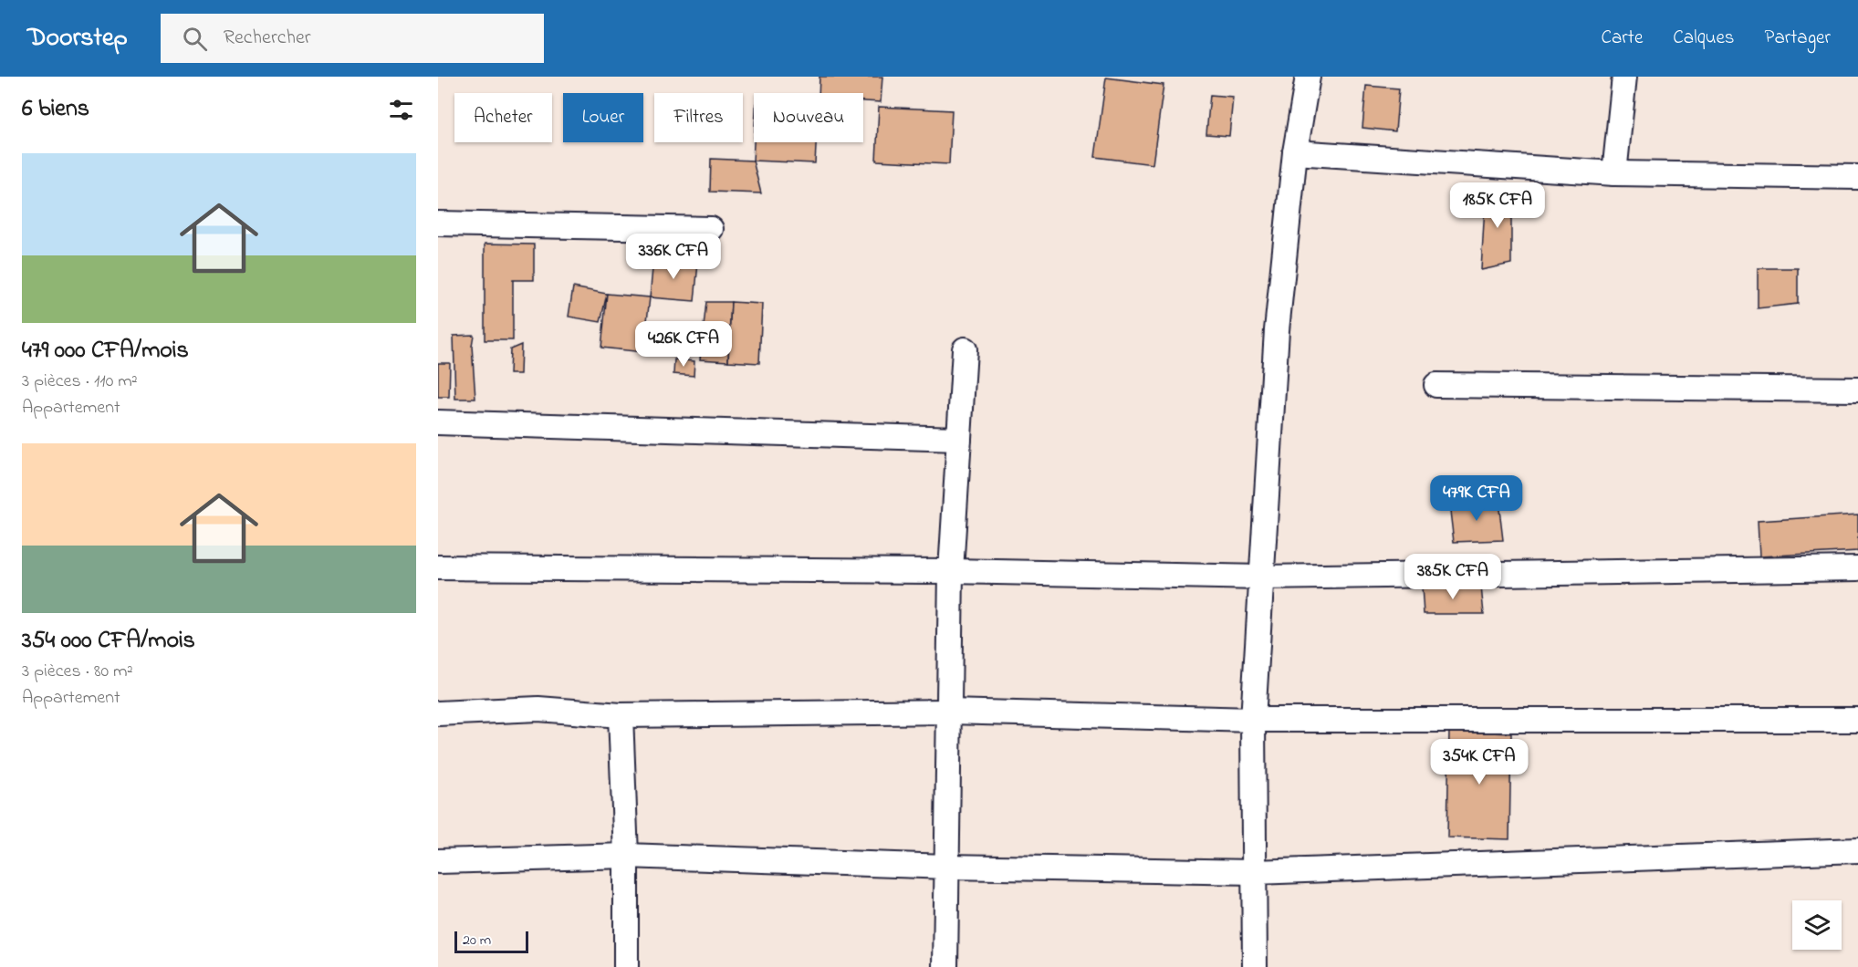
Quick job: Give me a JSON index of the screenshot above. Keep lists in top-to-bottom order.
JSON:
{
  "scale_bar": "20 m",
  "page": {
    "header": "Doorstep",
    "search": "Rechercher",
    "nav": ["Carte", "Calques", "Partager"],
    "heading": "6 biens",
    "chip": [
      "Acheter",
      "Louer",
      "Filtres",
      "Nouveau"
    ],
    "list": [
      {
        "name": "479 000 CFA/mois",
        "note": "3 pièces · 110 m² · Appartement"
      },
      {
        "name": "354 000 CFA/mois",
        "note": "3 pièces · 80 m² · Appartement"
      }
    ],
    "price": [
      "185K CFA",
      "336K CFA",
      "426K CFA",
      "479K CFA",
      "385K CFA",
      "354K CFA"
    ],
    "scale": "20 m"
  }
}
